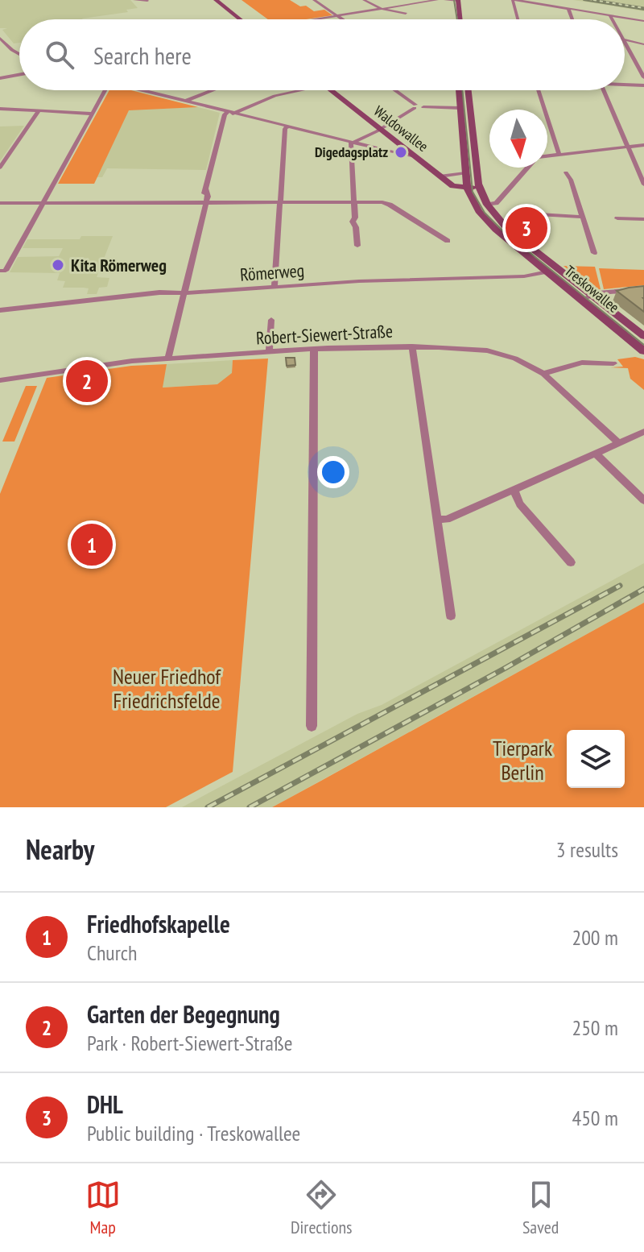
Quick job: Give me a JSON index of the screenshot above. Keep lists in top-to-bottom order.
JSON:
{
  "streets": {
    "main road": ["Waldowallee", "Treskowallee"],
    "street": ["Römerweg", "Robert-Siewert-Straße"]
  },
  "crossings": [
    ["Waldowallee", "Treskowallee"],
    ["Römerweg", "Treskowallee"]
  ],
  "parks": ["Neuer Friedhof Friedrichsfelde", "Tierpark Berlin"],
  "places": ["Digedagsplatz", "Kita Römerweg"],
  "north": "bottom",
  "page": {
    "search": "Search here",
    "pins": ["3", "2", "1"],
    "heading": ["Nearby", "3 results"],
    "list": [
      {
        "mark": "1",
        "name": "Friedhofskapelle",
        "note": "Church",
        "value": "200 m"
      },
      {
        "mark": "2",
        "name": "Garten der Begegnung",
        "note": "Park · Robert-Siewert-Straße",
        "value": "250 m"
      },
      {
        "mark": "3",
        "name": "DHL",
        "note": "Public building · Treskowallee",
        "value": "450 m"
      }
    ],
    "nav": ["Map", "Directions", "Saved"]
  }
}
